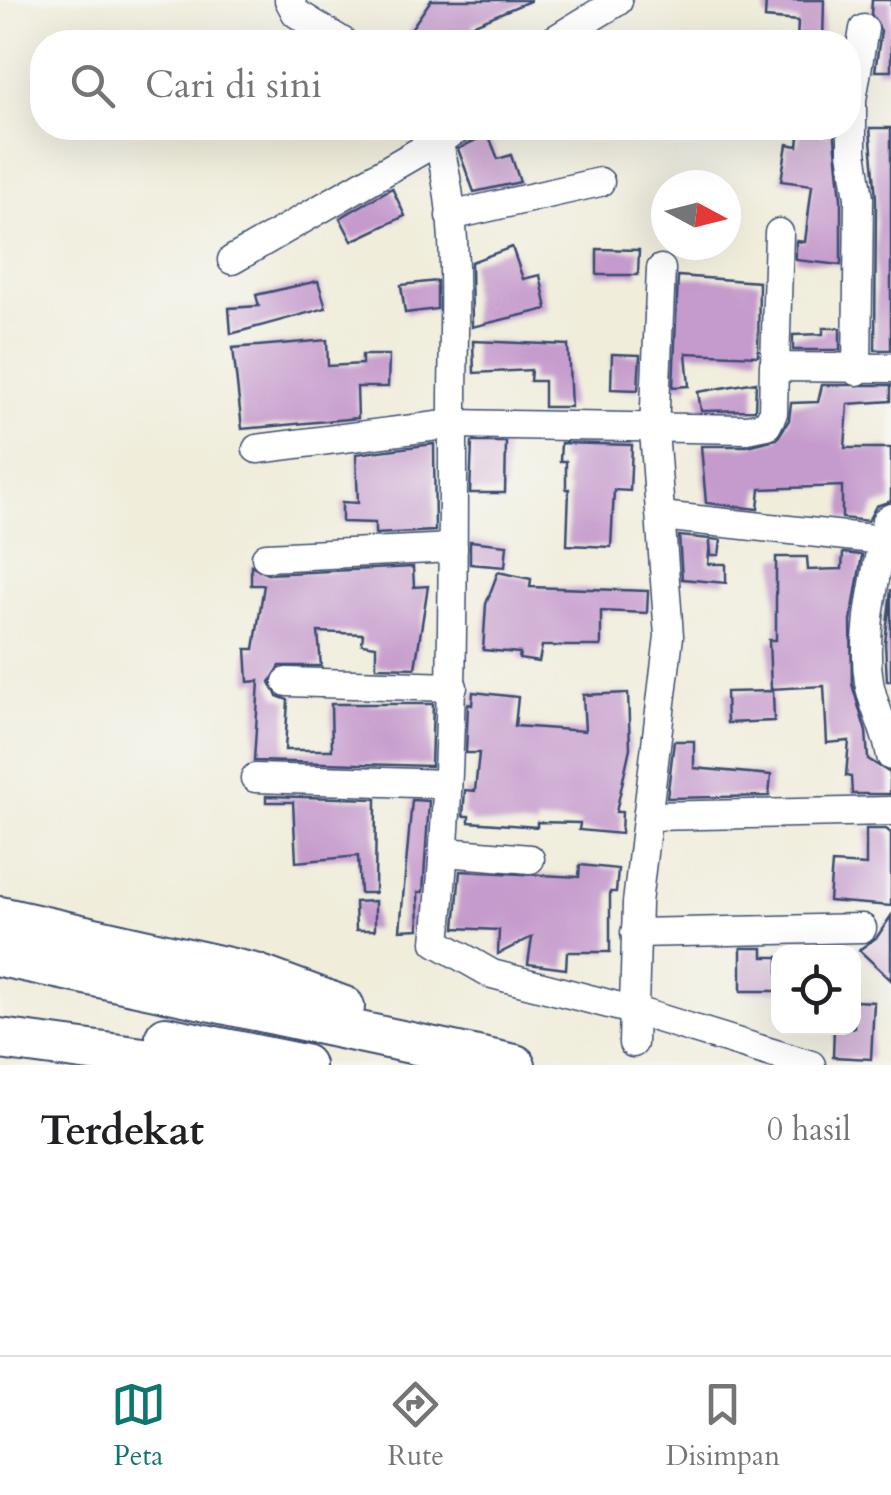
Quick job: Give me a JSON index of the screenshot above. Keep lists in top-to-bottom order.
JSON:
{
  "north": "right",
  "page": {
    "search": "Cari di sini",
    "heading": ["Terdekat", "0 hasil"],
    "nav": ["Peta", "Rute", "Disimpan"]
  }
}
